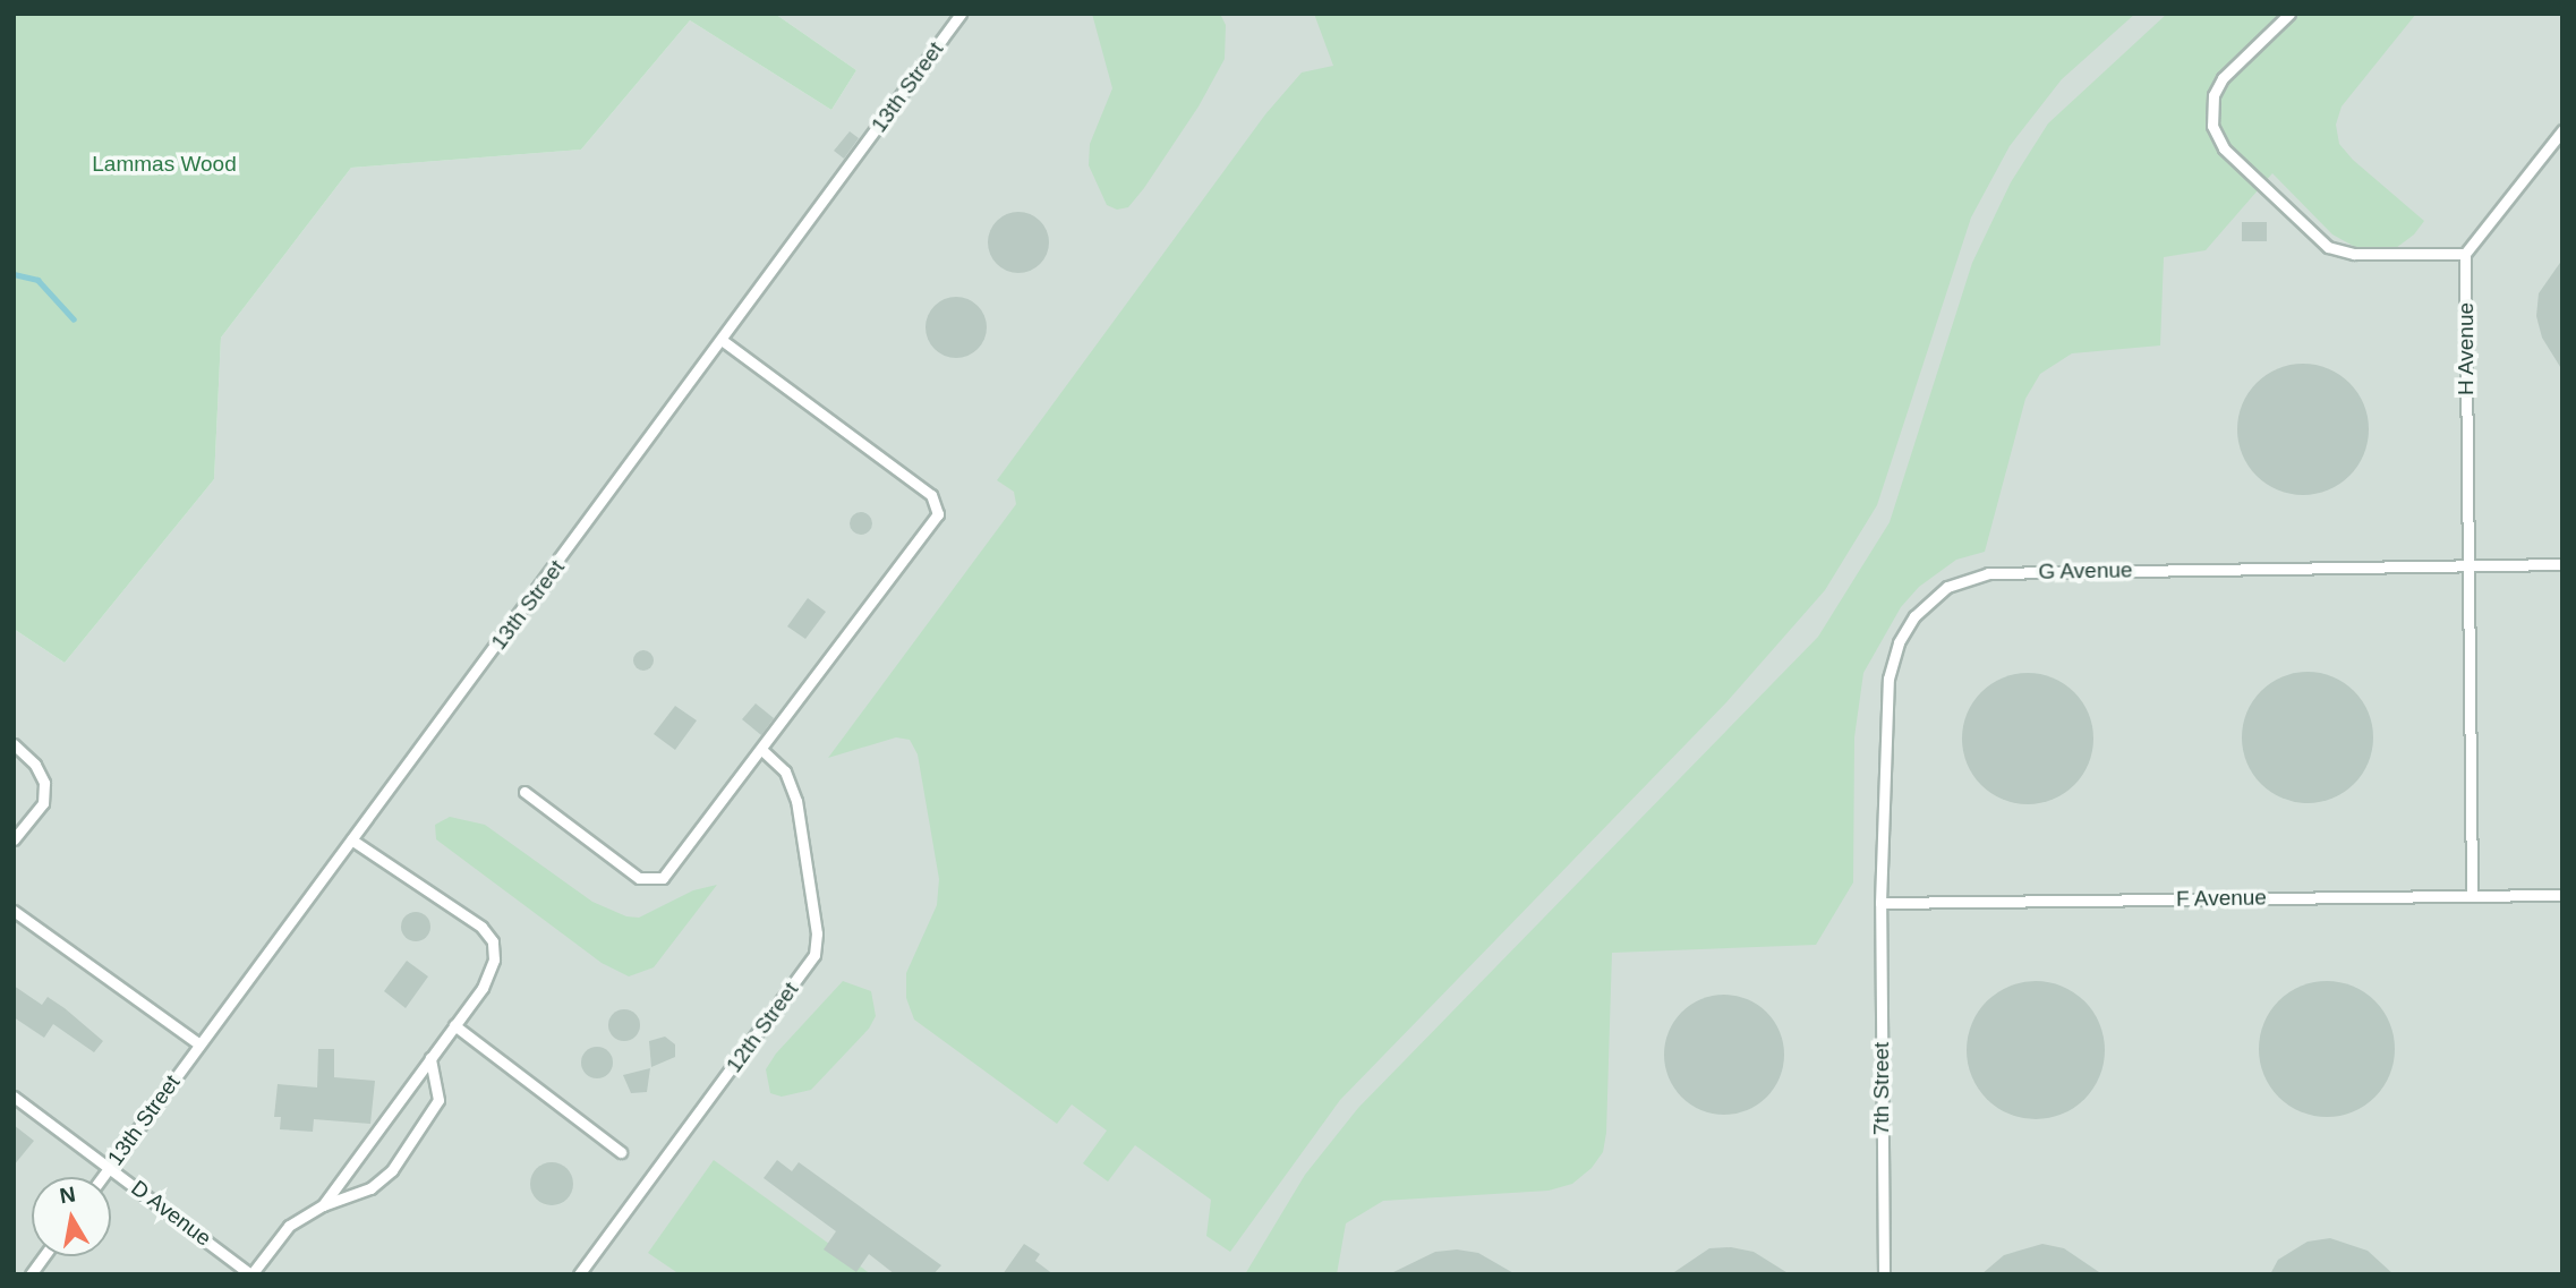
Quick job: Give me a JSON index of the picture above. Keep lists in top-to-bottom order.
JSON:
{
  "streets": {
    "lane": [
      "13th Street",
      "H Avenue",
      "G Avenue",
      "F Avenue",
      "12th Street",
      "7th Street",
      "D Avenue"
    ]
  },
  "crossings": [
    ["13th Street", "D Avenue"],
    ["H Avenue", "G Avenue"],
    ["H Avenue", "F Avenue"],
    ["G Avenue", "F Avenue"],
    ["G Avenue", "7th Street"],
    ["F Avenue", "7th Street"]
  ],
  "parks": ["Lammas Wood"],
  "north": "top"
}
